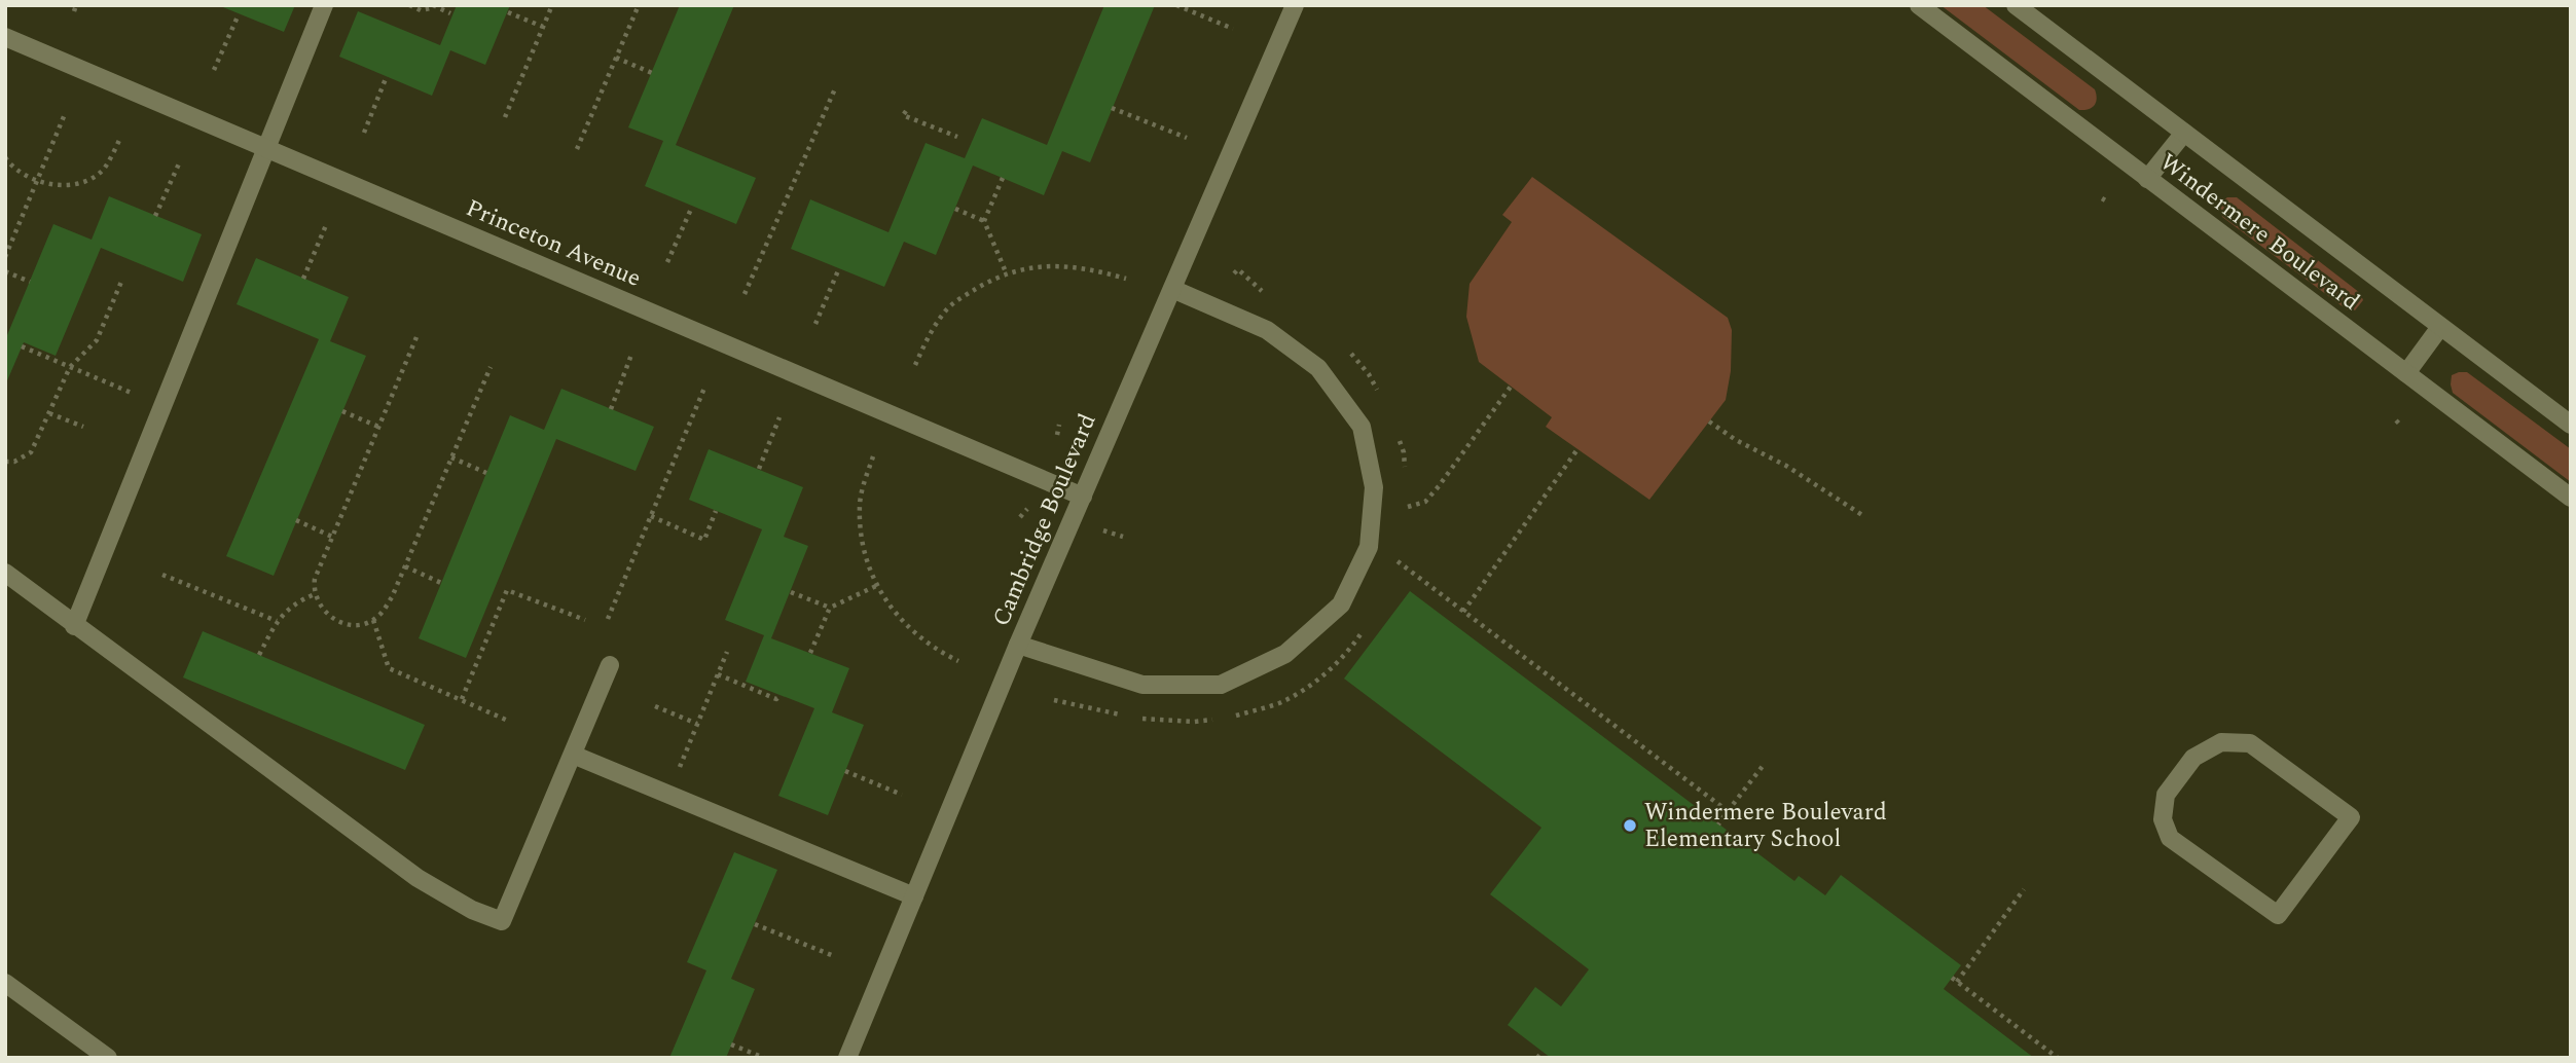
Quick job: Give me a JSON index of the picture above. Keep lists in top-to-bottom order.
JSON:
{
  "streets": {
    "street": ["Windermere Boulevard", "Princeton Avenue", "Cambridge Boulevard"]
  },
  "crossings": [
    ["Princeton Avenue", "Cambridge Boulevard"]
  ],
  "places": ["Windermere Boulevard Elementary School"]
}
